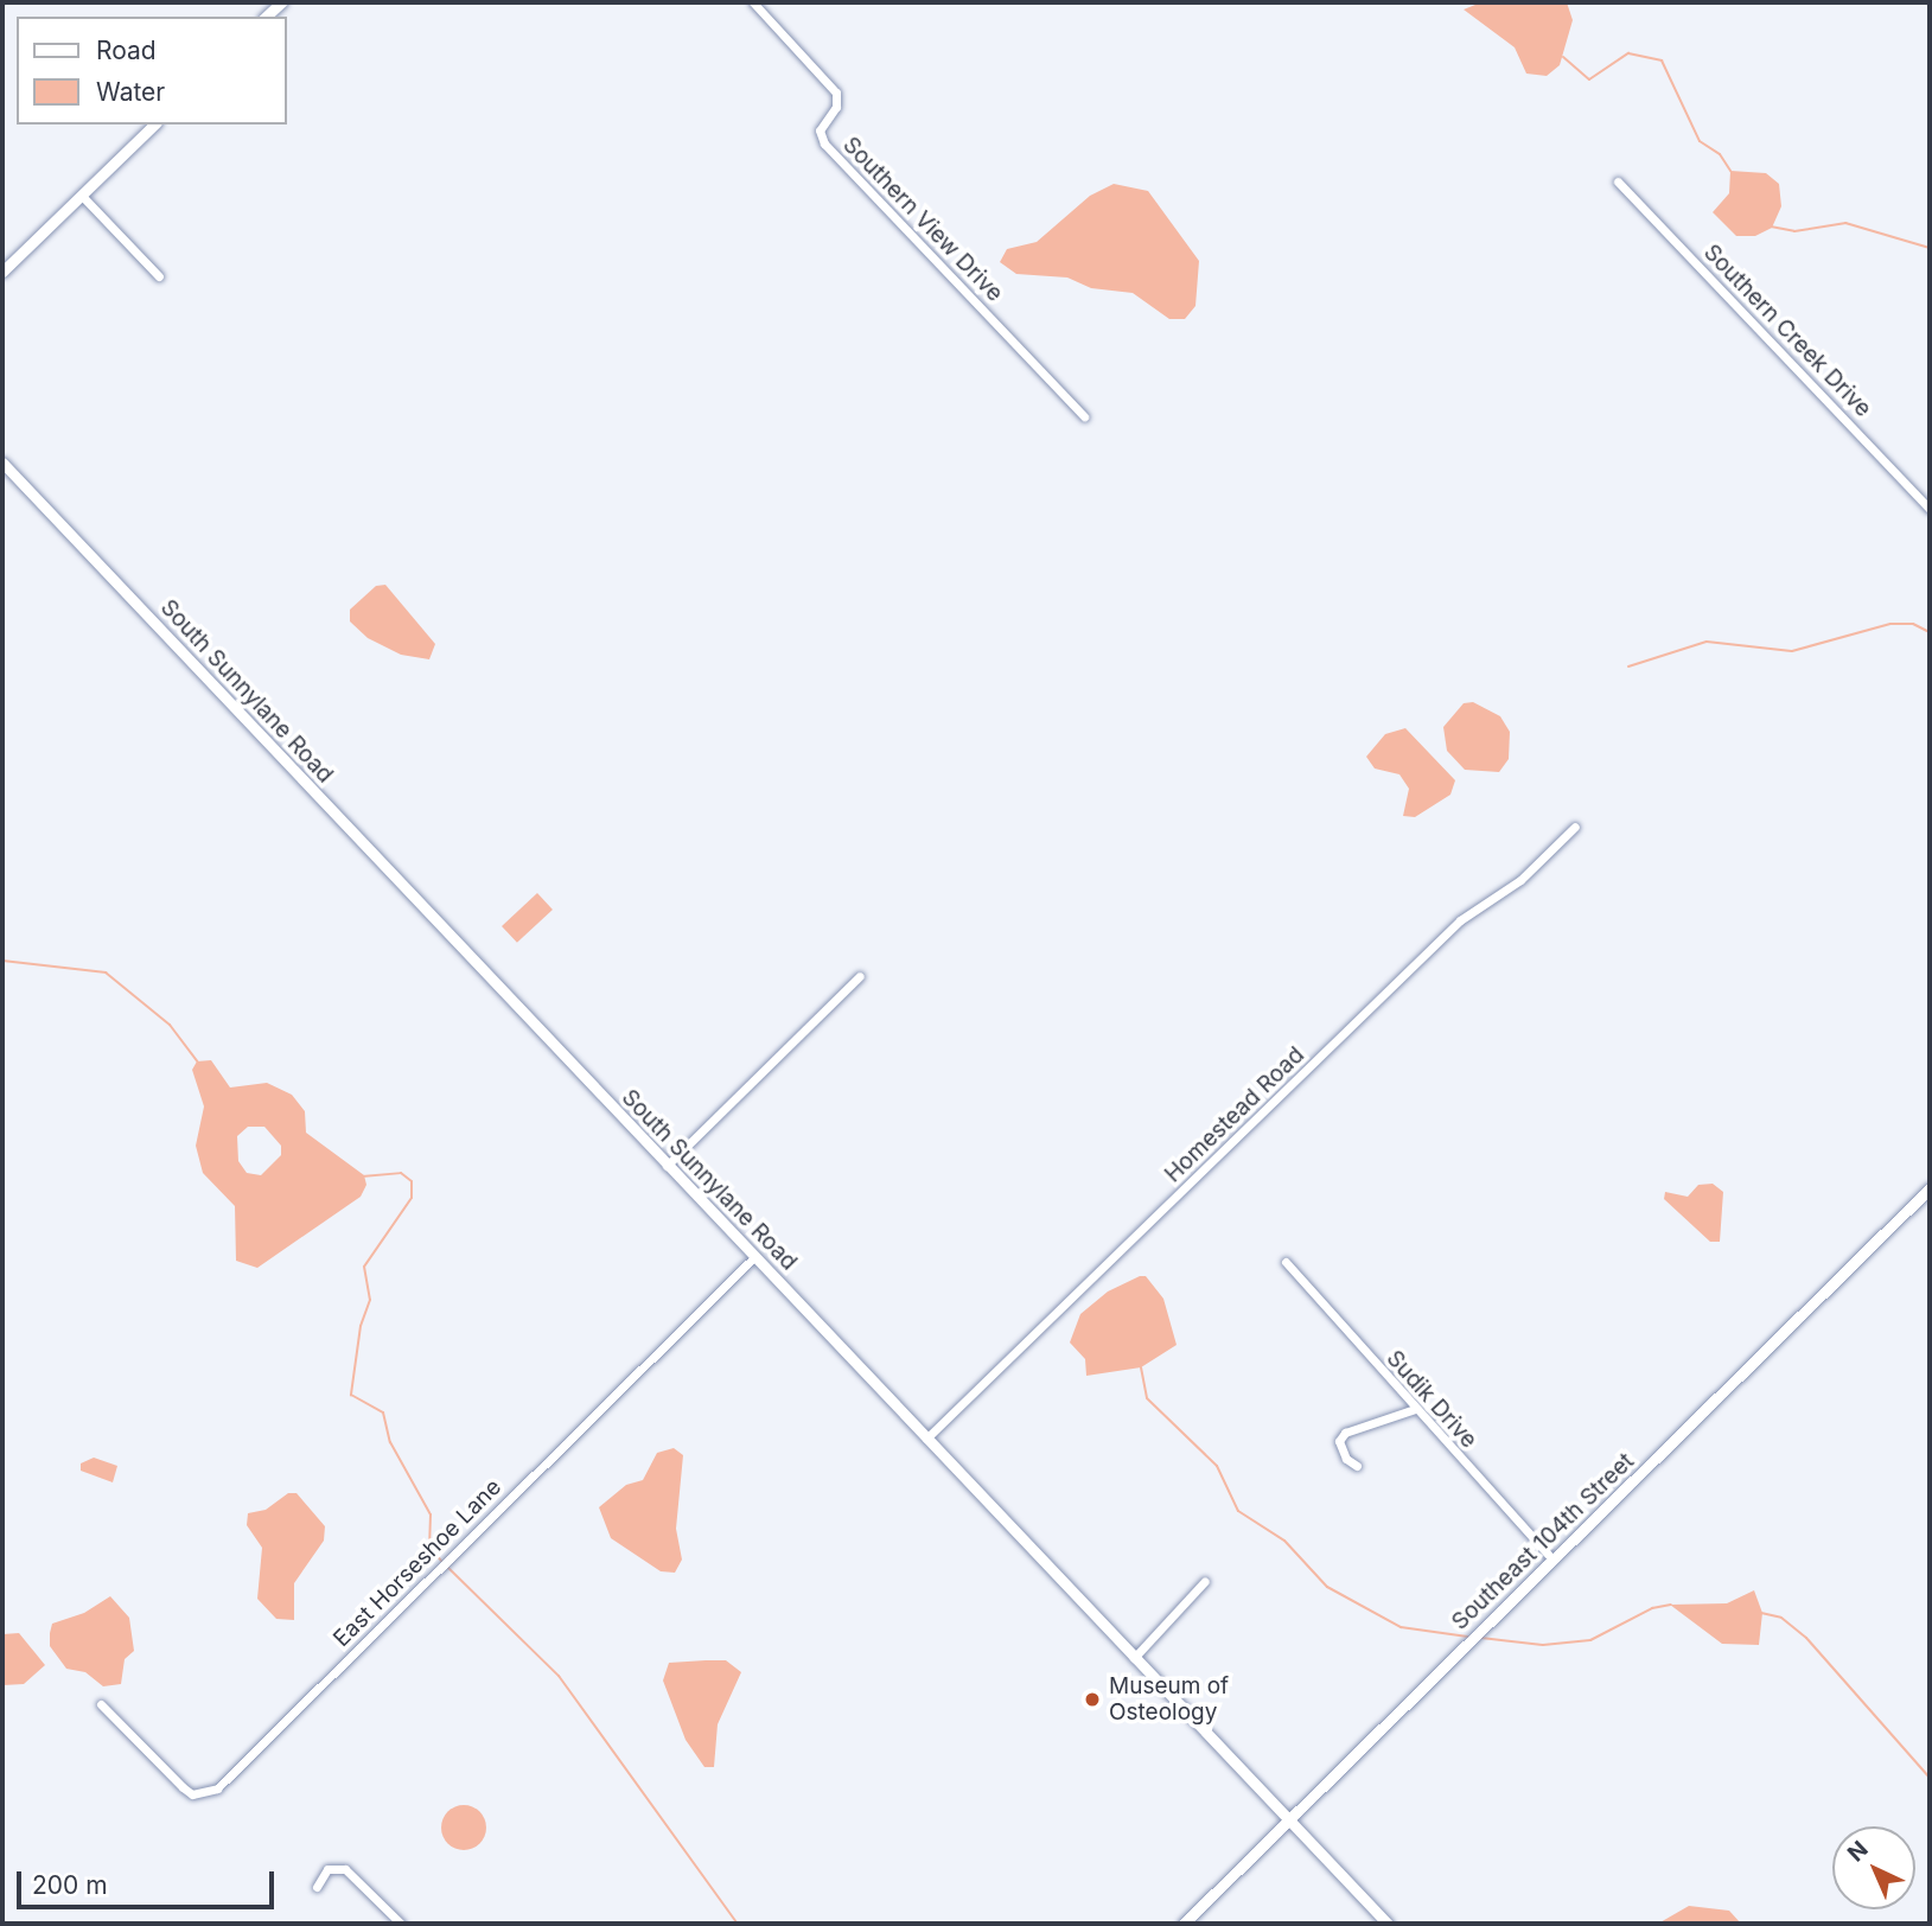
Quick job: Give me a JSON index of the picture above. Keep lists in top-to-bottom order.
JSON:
{
  "streets": {
    "street": [
      "Southern View Drive",
      "Southern Creek Drive",
      "South Sunnylane Road",
      "Homestead Road",
      "Sudik Drive",
      "Southeast 104th Street",
      "East Horseshoe Lane"
    ]
  },
  "crossings": [
    ["South Sunnylane Road", "Homestead Road"],
    ["South Sunnylane Road", "Southeast 104th Street"],
    ["South Sunnylane Road", "East Horseshoe Lane"],
    ["Sudik Drive", "Southeast 104th Street"]
  ],
  "places": ["Museum of Osteology"],
  "legend": ["Road", "Water"],
  "scale_bar": "200 m",
  "north": "top left"
}
